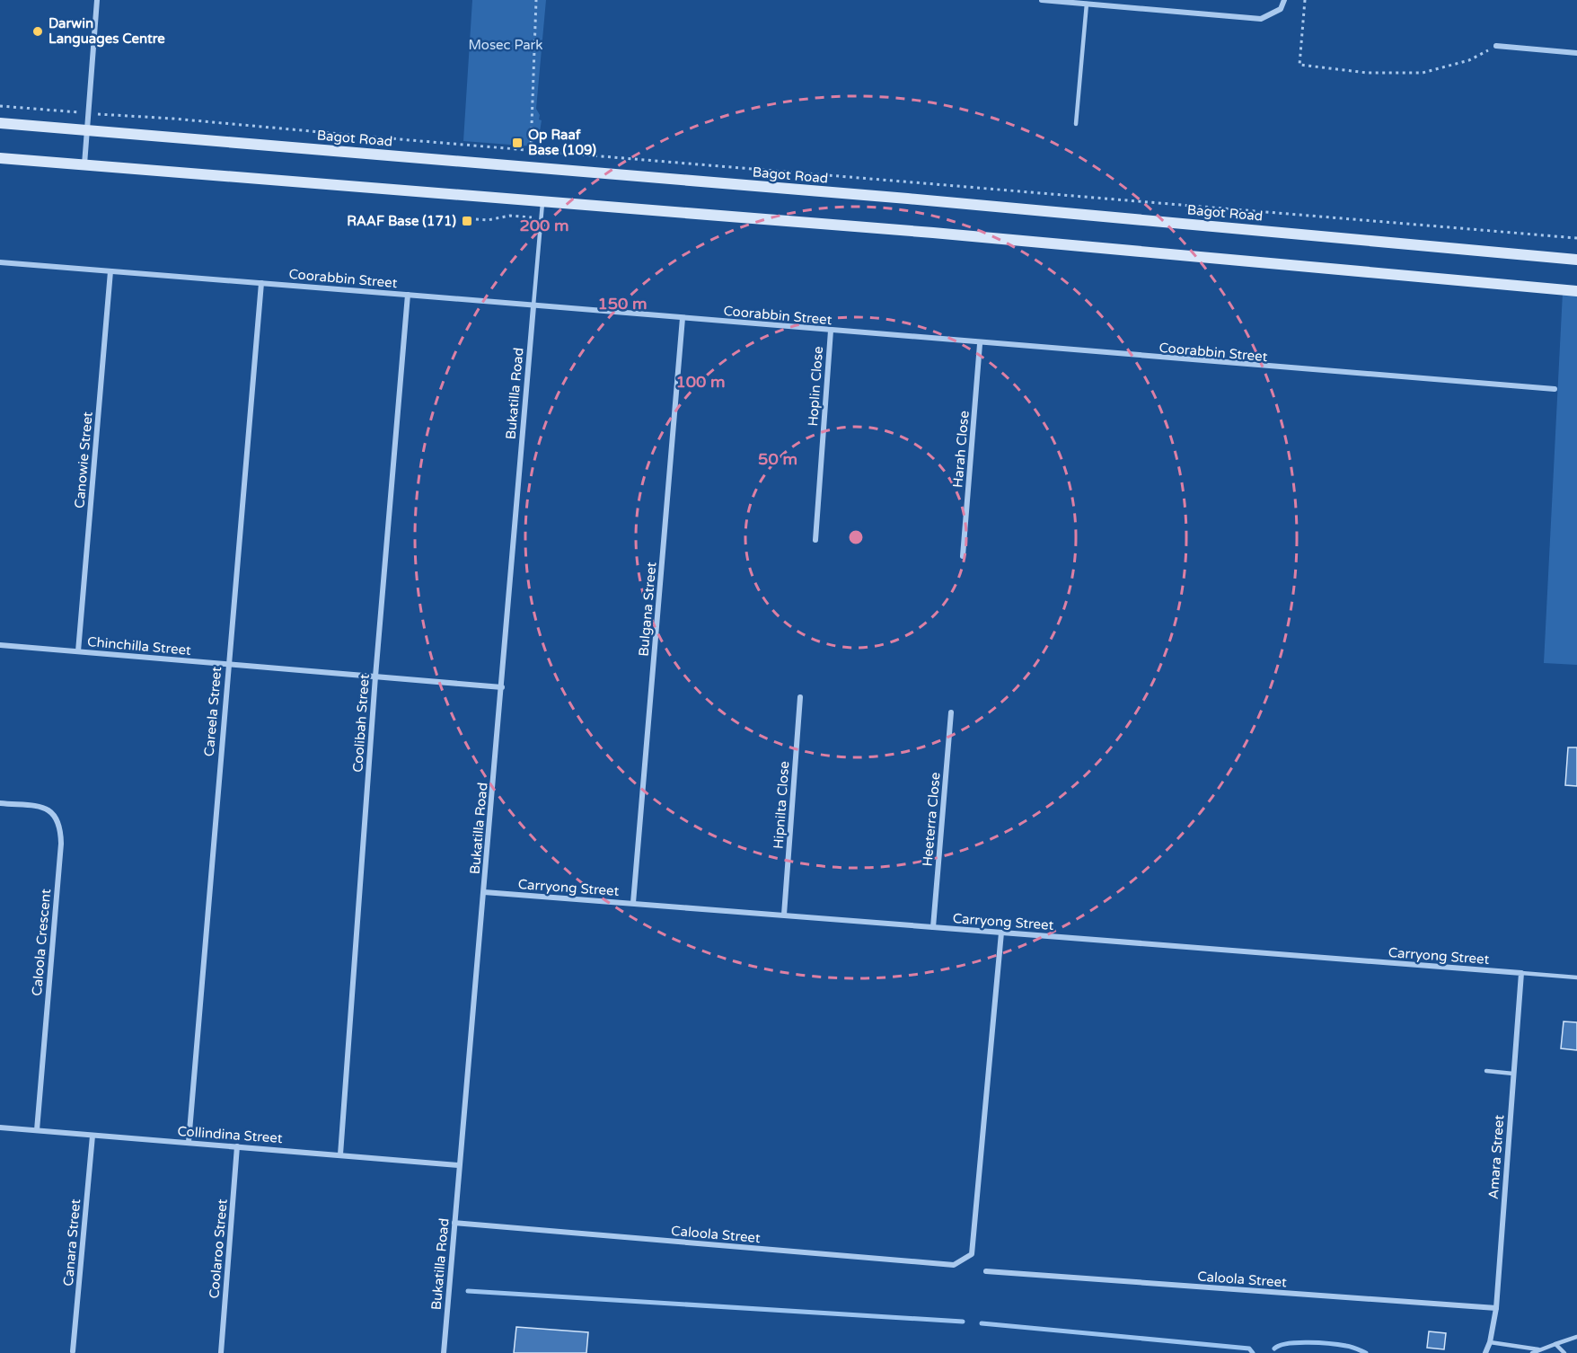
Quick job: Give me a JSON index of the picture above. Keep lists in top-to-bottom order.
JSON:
{
  "streets": {
    "main road": ["Bagot Road"],
    "street": [
      "Coorabbin Street",
      "Hoplin Close",
      "Bukatilla Road",
      "Harah Close",
      "Canowie Street",
      "Bulgana Street",
      "Chinchilla Street",
      "Careela Street",
      "Coolibah Street",
      "Hipnilta Close",
      "Heeterra Close",
      "Carryong Street",
      "Caloola Crescent",
      "Collindina Street",
      "Amara Street",
      "Caloola Street",
      "Canara Street",
      "Coolaroo Street"
    ]
  },
  "crossings": [
    ["Coorabbin Street", "Hoplin Close"],
    ["Coorabbin Street", "Bukatilla Road"],
    ["Coorabbin Street", "Harah Close"],
    ["Coorabbin Street", "Canowie Street"],
    ["Coorabbin Street", "Bulgana Street"],
    ["Coorabbin Street", "Careela Street"],
    ["Coorabbin Street", "Coolibah Street"],
    ["Bukatilla Road", "Chinchilla Street"],
    ["Bukatilla Road", "Carryong Street"],
    ["Bukatilla Road", "Collindina Street"],
    ["Bukatilla Road", "Caloola Street"],
    ["Canowie Street", "Chinchilla Street"],
    ["Bulgana Street", "Carryong Street"],
    ["Chinchilla Street", "Careela Street"],
    ["Chinchilla Street", "Coolibah Street"],
    ["Careela Street", "Collindina Street"],
    ["Coolibah Street", "Collindina Street"],
    ["Hipnilta Close", "Carryong Street"],
    ["Heeterra Close", "Carryong Street"],
    ["Carryong Street", "Amara Street"],
    ["Carryong Street", "Caloola Street"],
    ["Caloola Crescent", "Collindina Street"],
    ["Collindina Street", "Canara Street"],
    ["Collindina Street", "Coolaroo Street"],
    ["Amara Street", "Caloola Street"]
  ],
  "parks": ["Mosec Park"],
  "places": {
    "other": ["Darwin Languages Centre"],
    "transit": ["Op Raaf Base (109)", "RAAF Base (171)"]
  },
  "rings": [
    "200 m",
    "150 m",
    "100 m",
    "50 m"
  ]
}
